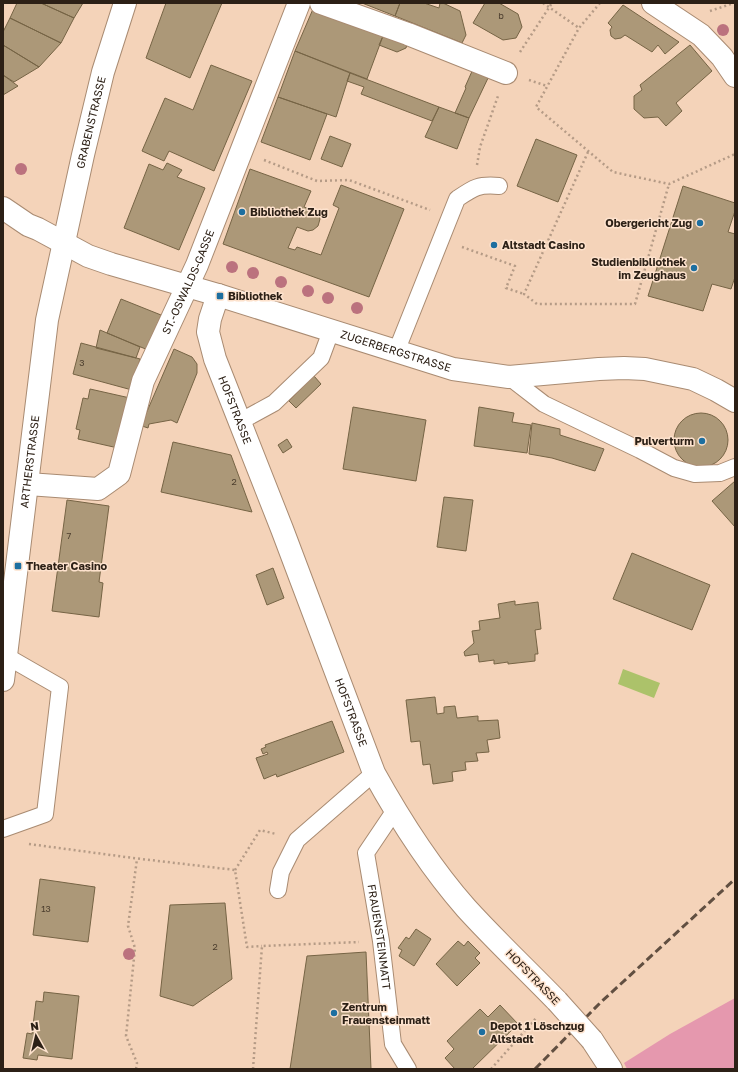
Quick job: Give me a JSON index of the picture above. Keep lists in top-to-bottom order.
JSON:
{
  "streets": {
    "street": [
      "GRABENSTRASSE",
      "ST.-OSWALDS-GASSE",
      "ZUGERBERGSTRASSE",
      "HOFSTRASSE",
      "ARTHERSTRASSE"
    ],
    "lane": ["FRAUENSTEINMATT"]
  },
  "crossings": [
    ["GRABENSTRASSE", "ZUGERBERGSTRASSE"],
    ["GRABENSTRASSE", "ARTHERSTRASSE"],
    ["ST.-OSWALDS-GASSE", "ZUGERBERGSTRASSE"],
    ["ST.-OSWALDS-GASSE", "ARTHERSTRASSE"],
    ["ZUGERBERGSTRASSE", "HOFSTRASSE"],
    ["ZUGERBERGSTRASSE", "ARTHERSTRASSE"],
    ["HOFSTRASSE", "FRAUENSTEINMATT"]
  ],
  "places": {
    "other": [
      "Bibliothek Zug",
      "Obergericht Zug",
      "Altstadt Casino",
      "Studienbibliothek im Zeughaus",
      "Pulverturm",
      "Zentrum Frauensteinmatt",
      "Depot 1 Löschzug Altstadt"
    ],
    "transit": ["Bibliothek", "Theater Casino"]
  },
  "house_numbers": [
    "b",
    "3",
    "2",
    "7",
    "13",
    "2"
  ],
  "north": "top"
}
